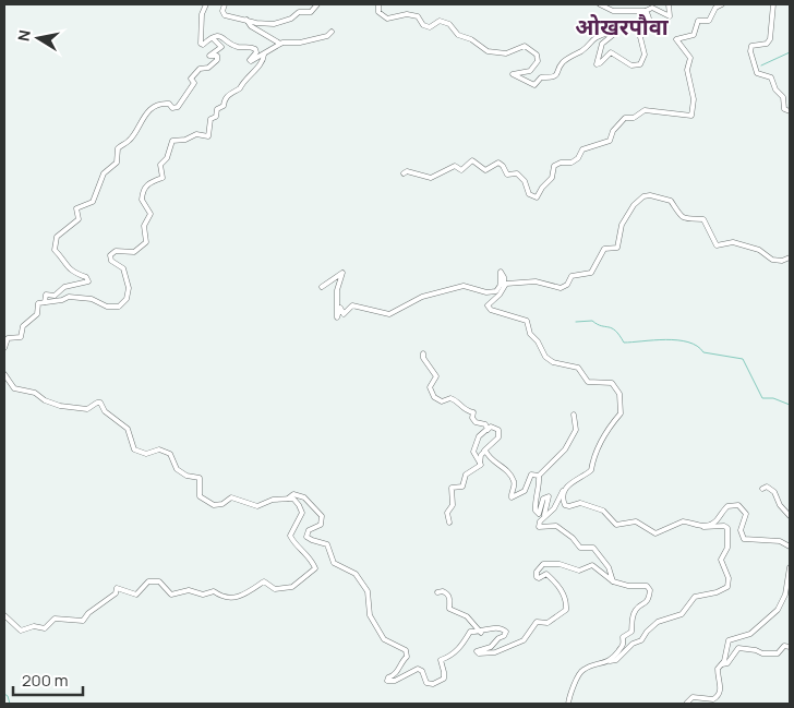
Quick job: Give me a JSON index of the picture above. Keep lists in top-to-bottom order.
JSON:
{
  "districts": ["ओखरपौवा"],
  "scale_bar": "200 m",
  "north": "left"
}
